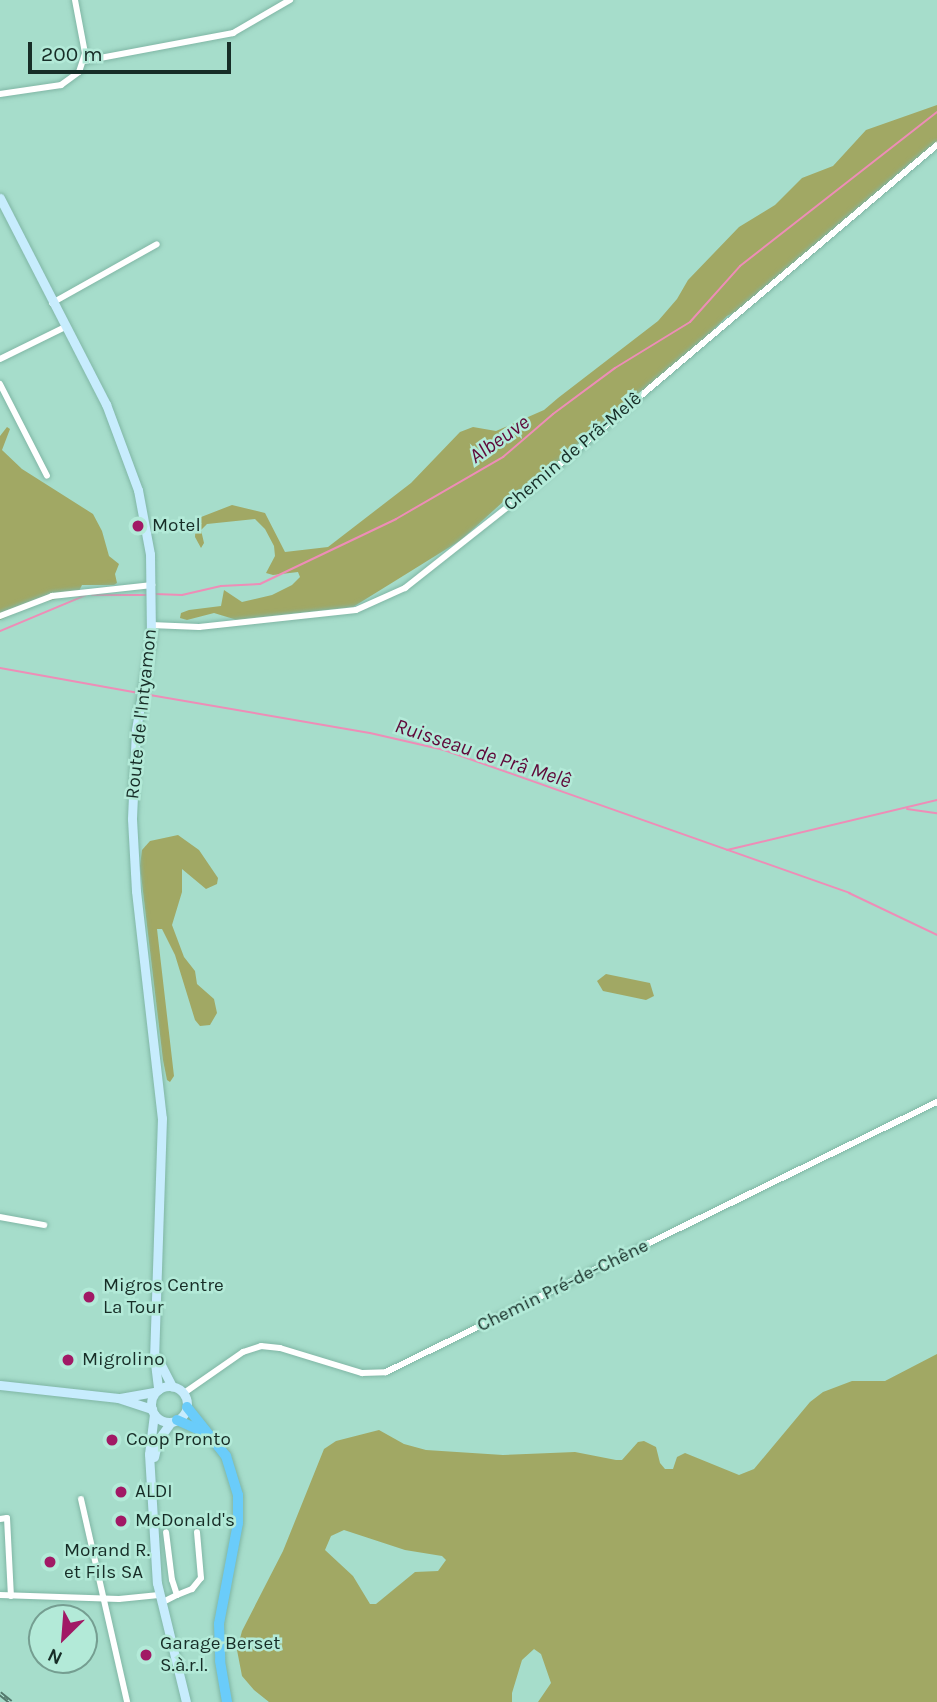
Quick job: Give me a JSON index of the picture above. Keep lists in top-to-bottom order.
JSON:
{
  "streets": {
    "main road": ["Route de l'Intyamon"],
    "street": ["Chemin de Prâ-Melê", "Chemin Pré-de-Chêne"]
  },
  "crossings": [
    ["Chemin de Prâ-Melê", "Route de l'Intyamon"],
    ["Route de l'Intyamon", "Chemin Pré-de-Chêne"]
  ],
  "water": ["Albeuve", "Ruisseau de Prâ Melê"],
  "places": [
    "Motel",
    "Migros Centre La Tour",
    "Migrolino",
    "Coop Pronto",
    "ALDI",
    "McDonald's",
    "Morand R. et Fils SA",
    "Garage Berset S.à.r.l."
  ],
  "scale_bar": "200 m",
  "north": "bottom left"
}
